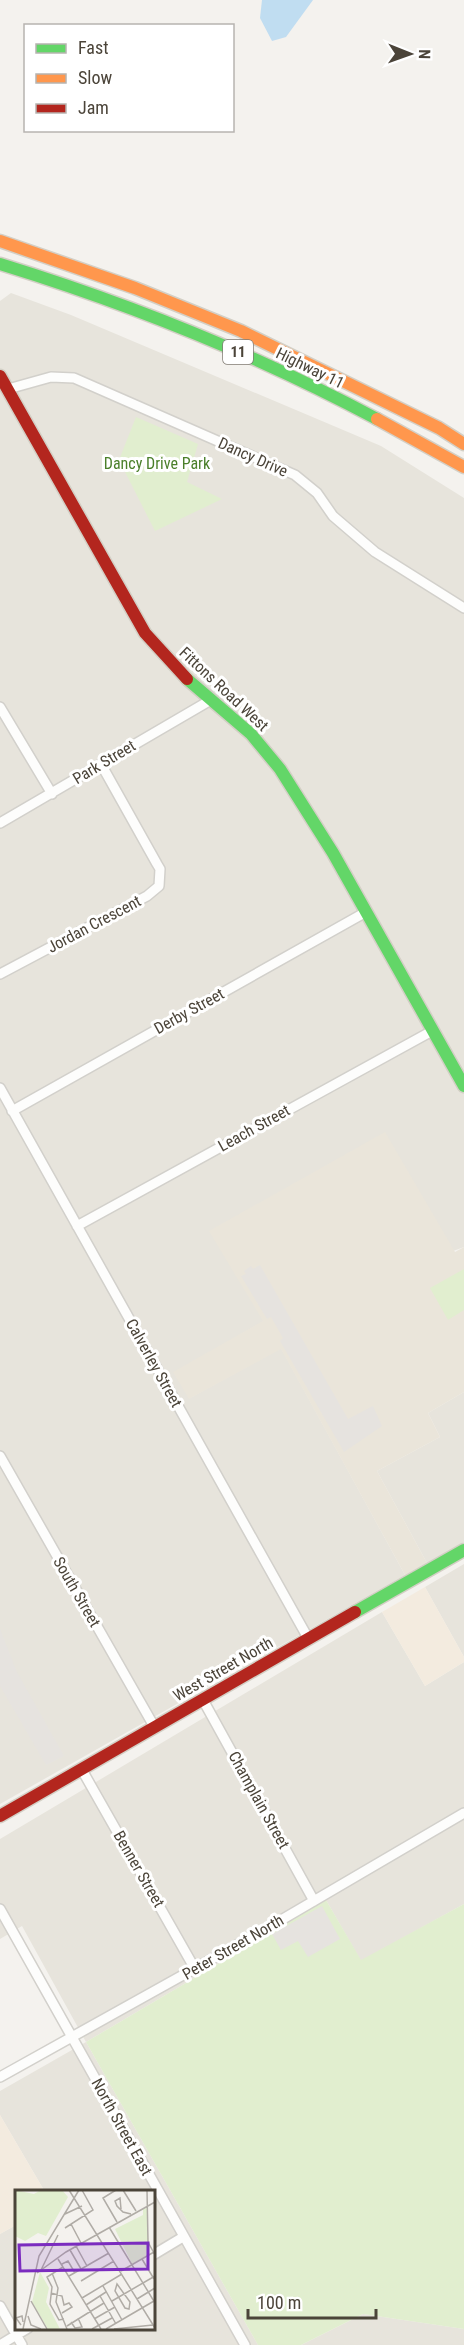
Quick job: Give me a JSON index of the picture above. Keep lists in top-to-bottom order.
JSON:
{
  "streets": {
    "main road": [
      "11",
      "Highway 11",
      "Fittons Road West",
      "West Street North"
    ],
    "street": [
      "Dancy Drive",
      "Park Street",
      "Jordan Crescent",
      "Derby Street",
      "Leach Street",
      "Calverley Street",
      "South Street",
      "Champlain Street",
      "Benner Street",
      "Peter Street North",
      "North Street East"
    ]
  },
  "crossings": [
    ["Dancy Drive", "Fittons Road West"],
    ["Fittons Road West", "Park Street"],
    ["Fittons Road West", "Derby Street"],
    ["Fittons Road West", "Leach Street"],
    ["Park Street", "Jordan Crescent"],
    ["Derby Street", "Calverley Street"],
    ["Leach Street", "Calverley Street"],
    ["Calverley Street", "West Street North"],
    ["South Street", "West Street North"],
    ["West Street North", "Champlain Street"],
    ["West Street North", "Benner Street"],
    ["Champlain Street", "Peter Street North"],
    ["Benner Street", "Peter Street North"],
    ["Peter Street North", "North Street East"]
  ],
  "parks": ["Dancy Drive Park"],
  "legend": ["Fast", "Slow", "Jam"],
  "scale_bar": "100 m",
  "north": "right"
}
